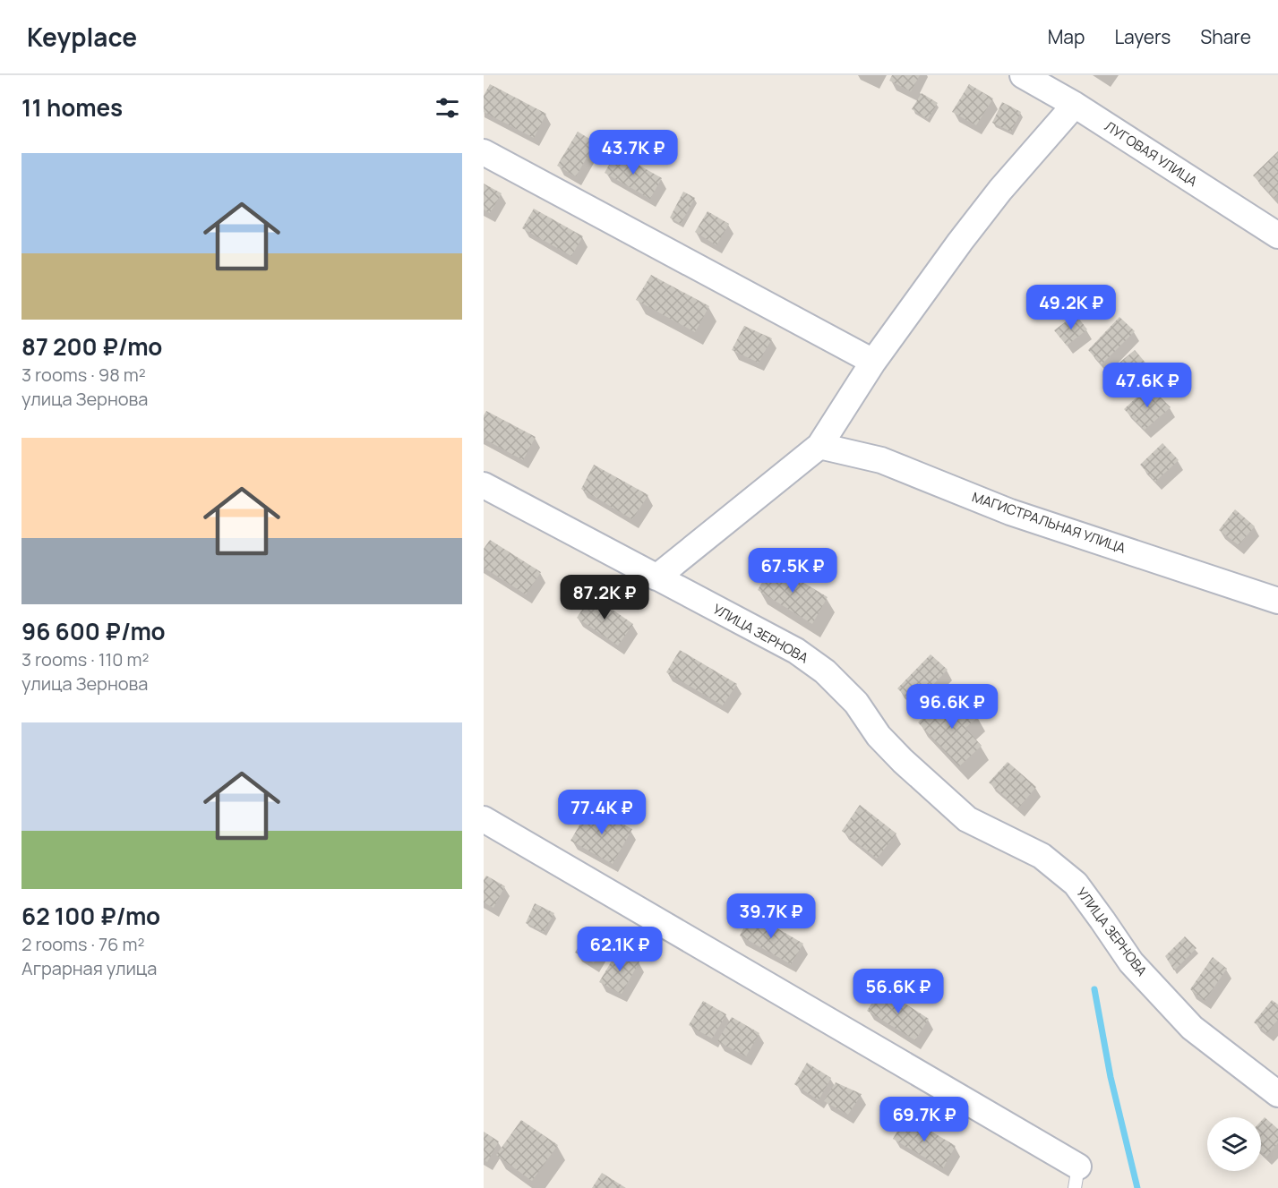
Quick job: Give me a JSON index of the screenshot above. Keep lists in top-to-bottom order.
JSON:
{
  "streets": {
    "street": ["ЛУГОВАЯ УЛИЦА", "МАГИСТРАЛЬНАЯ УЛИЦА", "УЛИЦА ЗЕРНОВА"]
  },
  "page": {
    "header": "Keyplace",
    "nav": ["Map", "Layers", "Share"],
    "heading": "11 homes",
    "price": [
      "43.7K ₽",
      "49.2K ₽",
      "47.6K ₽",
      "67.5K ₽",
      "87.2K ₽",
      "96.6K ₽",
      "77.4K ₽",
      "39.7K ₽",
      "62.1K ₽",
      "56.6K ₽",
      "69.7K ₽"
    ],
    "list": [
      {
        "name": "87 200 ₽/mo",
        "note": "3 rooms · 98 m² · улица Зернова"
      },
      {
        "name": "96 600 ₽/mo",
        "note": "3 rooms · 110 m² · улица Зернова"
      },
      {
        "name": "62 100 ₽/mo",
        "note": "2 rooms · 76 m² · Аграрная улица"
      }
    ]
  }
}
